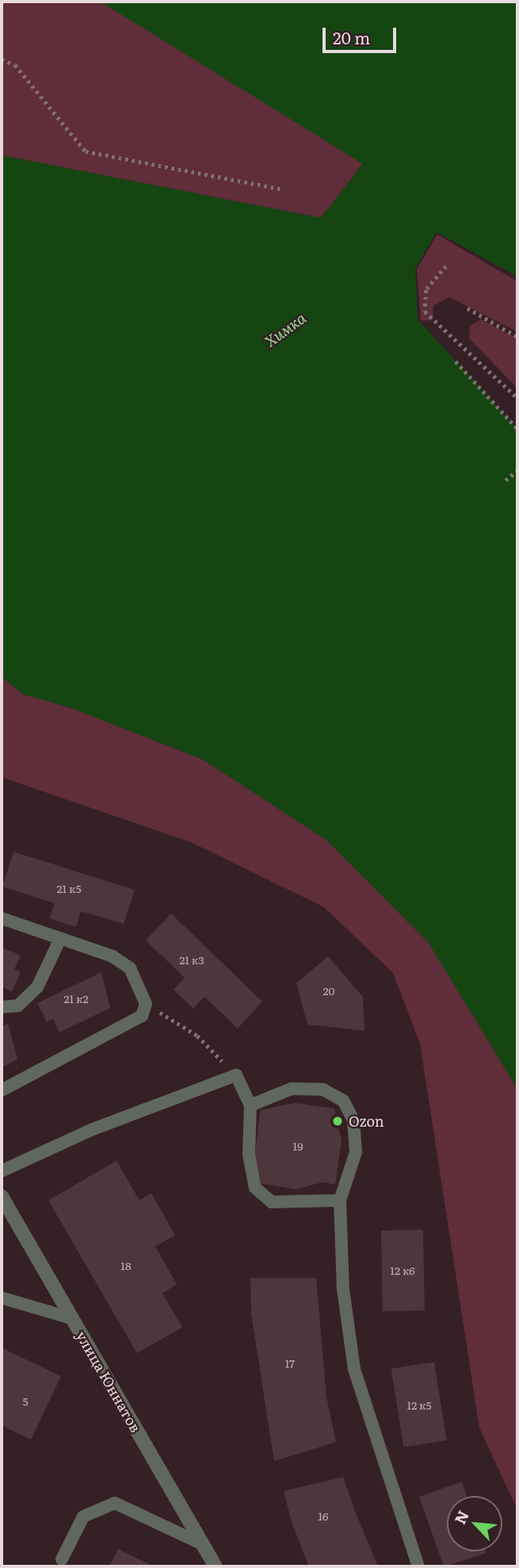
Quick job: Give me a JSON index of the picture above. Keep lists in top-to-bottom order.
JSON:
{
  "streets": {
    "street": ["улица Юннатов"]
  },
  "water": ["Химка"],
  "places": ["Ozon"],
  "house_numbers": [
    "21 к5",
    "21 к3",
    "20",
    "21 к2",
    "19",
    "18",
    "12 к6",
    "17",
    "5",
    "12 к5",
    "16"
  ],
  "scale_bar": "20 m",
  "north": "top left"
}
